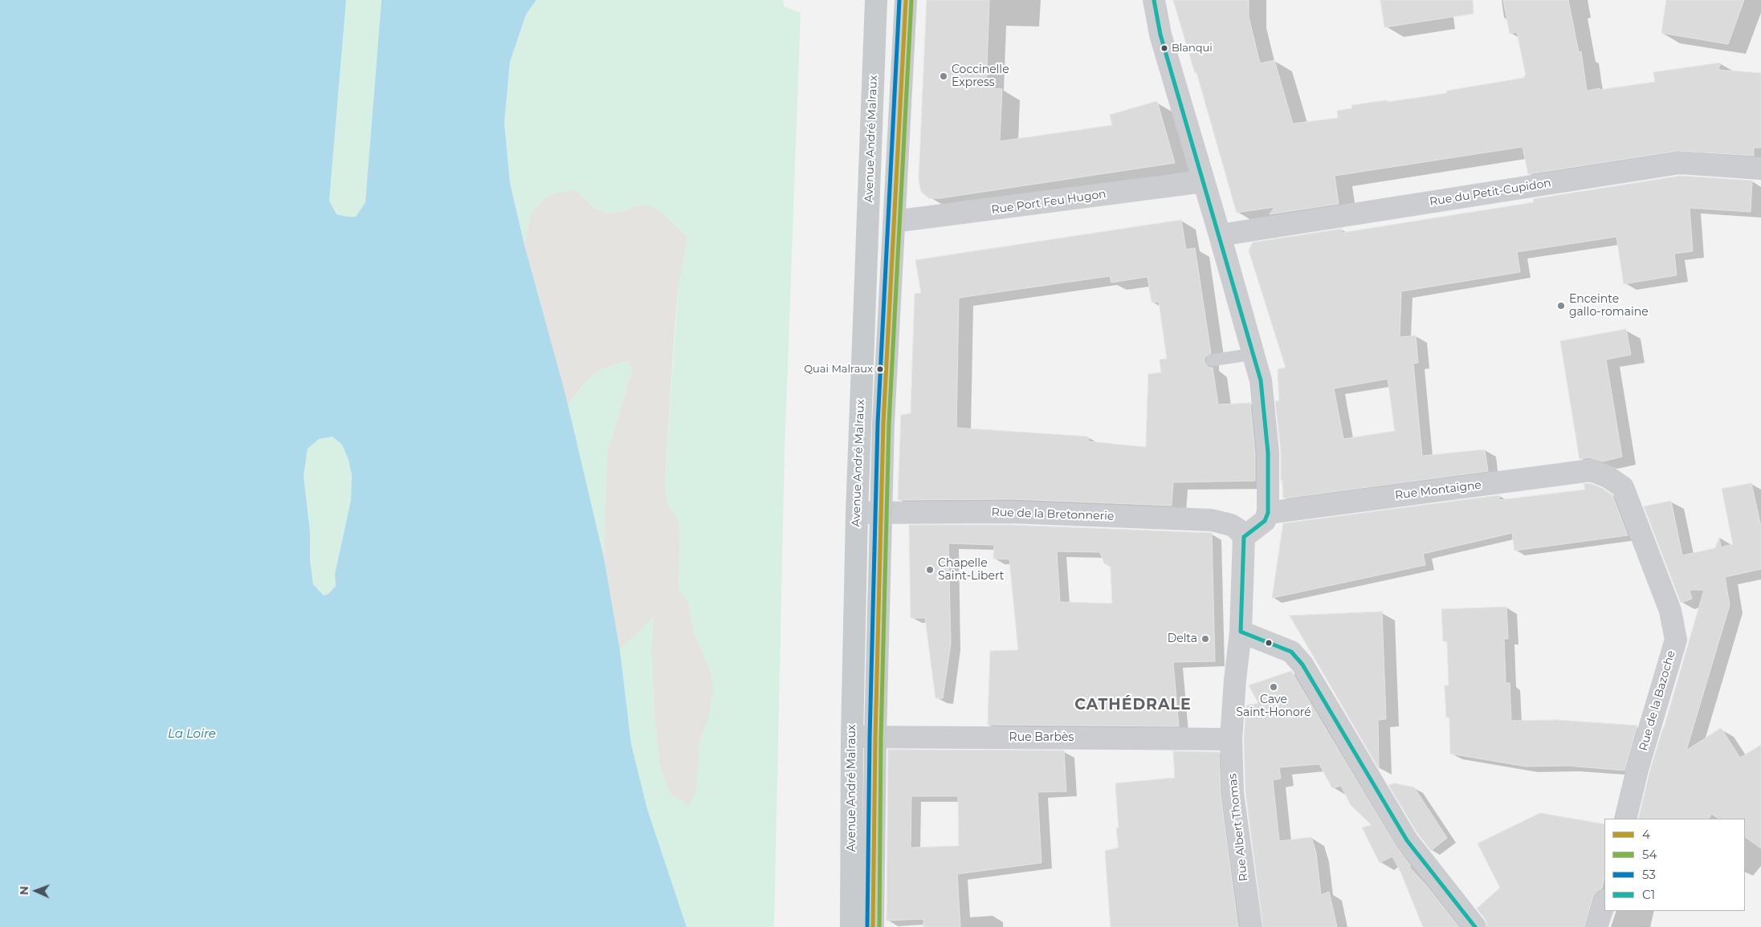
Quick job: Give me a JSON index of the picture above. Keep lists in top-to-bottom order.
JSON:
{
  "streets": {
    "main road": ["Avenue André Malraux"],
    "street": [
      "Rue du Petit-Cupidon",
      "Rue Port Feu Hugon",
      "Rue Montaigne",
      "Rue de la Bretonnerie",
      "Rue de la Bazoche",
      "Rue Barbès",
      "Rue Albert Thomas"
    ]
  },
  "crossings": [
    ["Avenue André Malraux", "Rue Port Feu Hugon"],
    ["Avenue André Malraux", "Rue de la Bretonnerie"],
    ["Avenue André Malraux", "Rue Barbès"],
    ["Rue Montaigne", "Rue de la Bazoche"],
    ["Rue de la Bretonnerie", "Rue Albert Thomas"],
    ["Rue Barbès", "Rue Albert Thomas"]
  ],
  "districts": ["CATHÉDRALE"],
  "water": ["La Loire"],
  "places": [
    "Blanqui",
    "Coccinelle Express",
    "Enceinte gallo-romaine",
    "Quai Malraux",
    "Chapelle Saint-Libert",
    "Delta",
    "Cave Saint-Honoré"
  ],
  "lines": [
    "transit line 4",
    "transit line 54",
    "transit line 53",
    "transit line C1"
  ],
  "legend": [
    "4",
    "54",
    "53",
    "C1"
  ],
  "north": "left"
}
